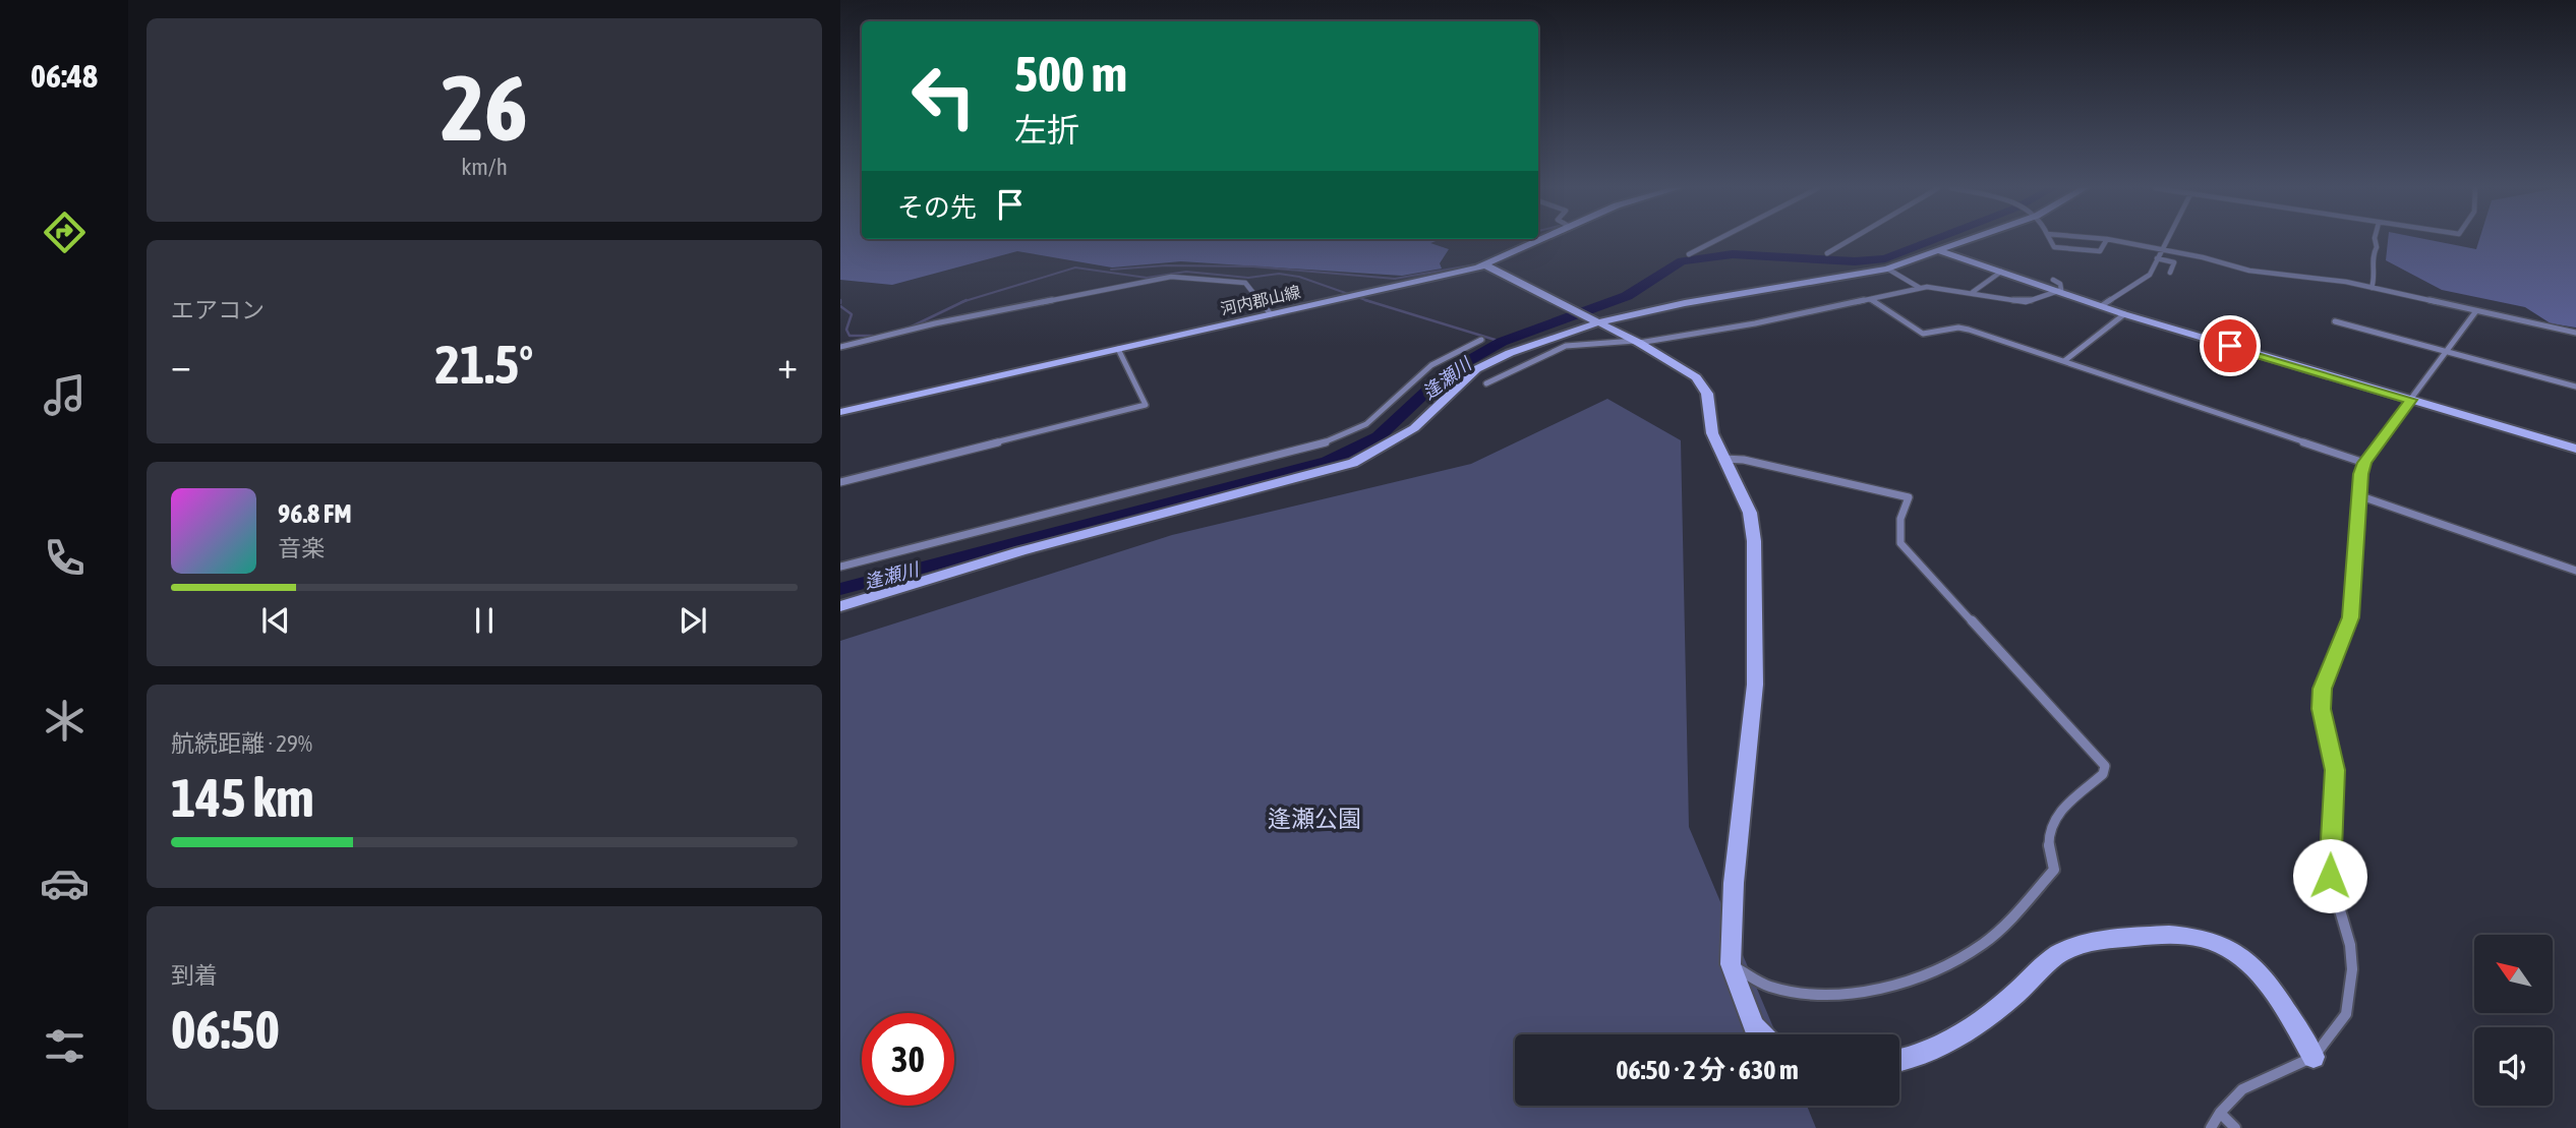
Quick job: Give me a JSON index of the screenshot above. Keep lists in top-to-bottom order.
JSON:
{
  "streets": {
    "street": ["河内郡山線"]
  },
  "water": ["逢瀬川"],
  "parks": ["逢瀬公園"],
  "north": "top left",
  "page": {
    "tabs": "06:48",
    "tile": [
      ["26", "km/h"],
      "エアコン",
      ["航続距離 · 29%", "145 km"],
      ["到着", "06:50"]
    ],
    "turn": ["500 m", "左折"],
    "then": "その先",
    "heat": ["−", "21.5°", "+"],
    "song": ["96.8 FM", "音楽"],
    "limit": "30",
    "trip": "06:50 · 2 分 · 630 m"
  }
}
